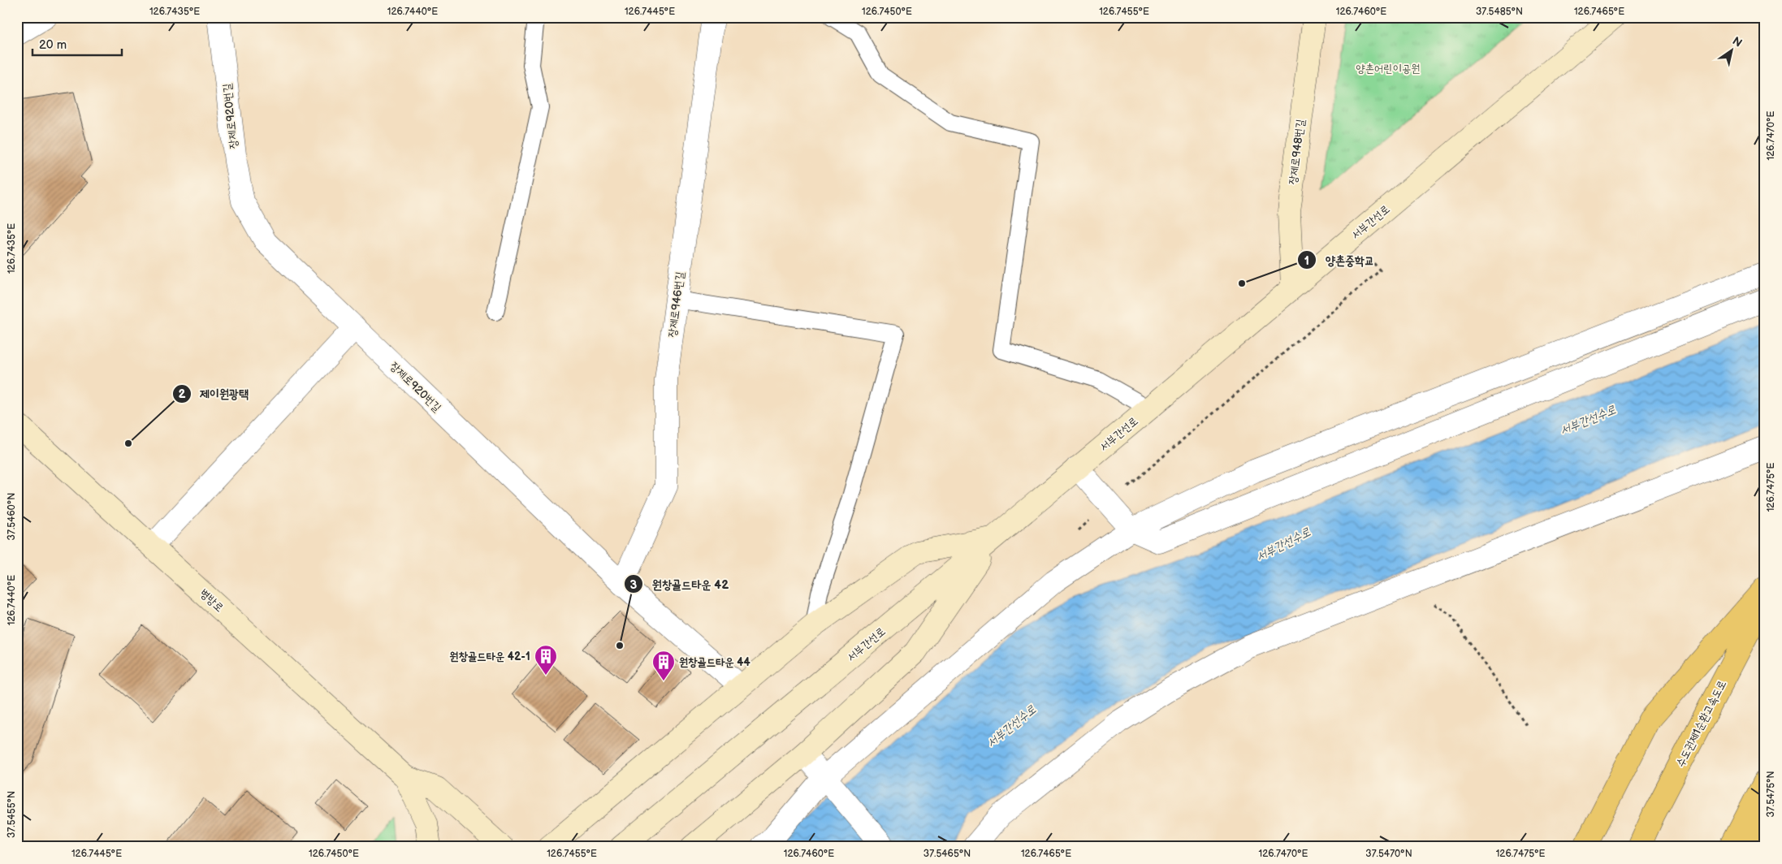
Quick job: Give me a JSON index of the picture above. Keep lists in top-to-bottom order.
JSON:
{
  "streets": {
    "highway": ["수도권제1순환고속도로"],
    "street": [
      "장제로920번길",
      "장제로948번길",
      "서부간선로",
      "장제로946번길",
      "병방로"
    ]
  },
  "crossings": [
    ["장제로920번길", "장제로946번길"],
    ["장제로948번길", "서부간선로"]
  ],
  "water": ["서부간선수로"],
  "parks": ["양촌어린이공원"],
  "places": {
    "other": ["양촌중학교", "제이원광택", "원창골드타운 42"],
    "building": ["원창골드타운 42-1", "원창골드타운 44"]
  },
  "scale_bar": "20 m",
  "north": "top right",
  "coordinates": [
    "126.7435°E",
    "126.7440°E",
    "126.7445°E",
    "126.7450°E",
    "126.7455°E",
    "126.7460°E",
    "37.5485°N",
    "126.7465°E",
    "126.7470°E",
    "126.7475°E",
    "37.5460°N",
    "37.5475°N",
    "37.5455°N",
    "37.5465°N",
    "37.5470°N"
  ]
}
